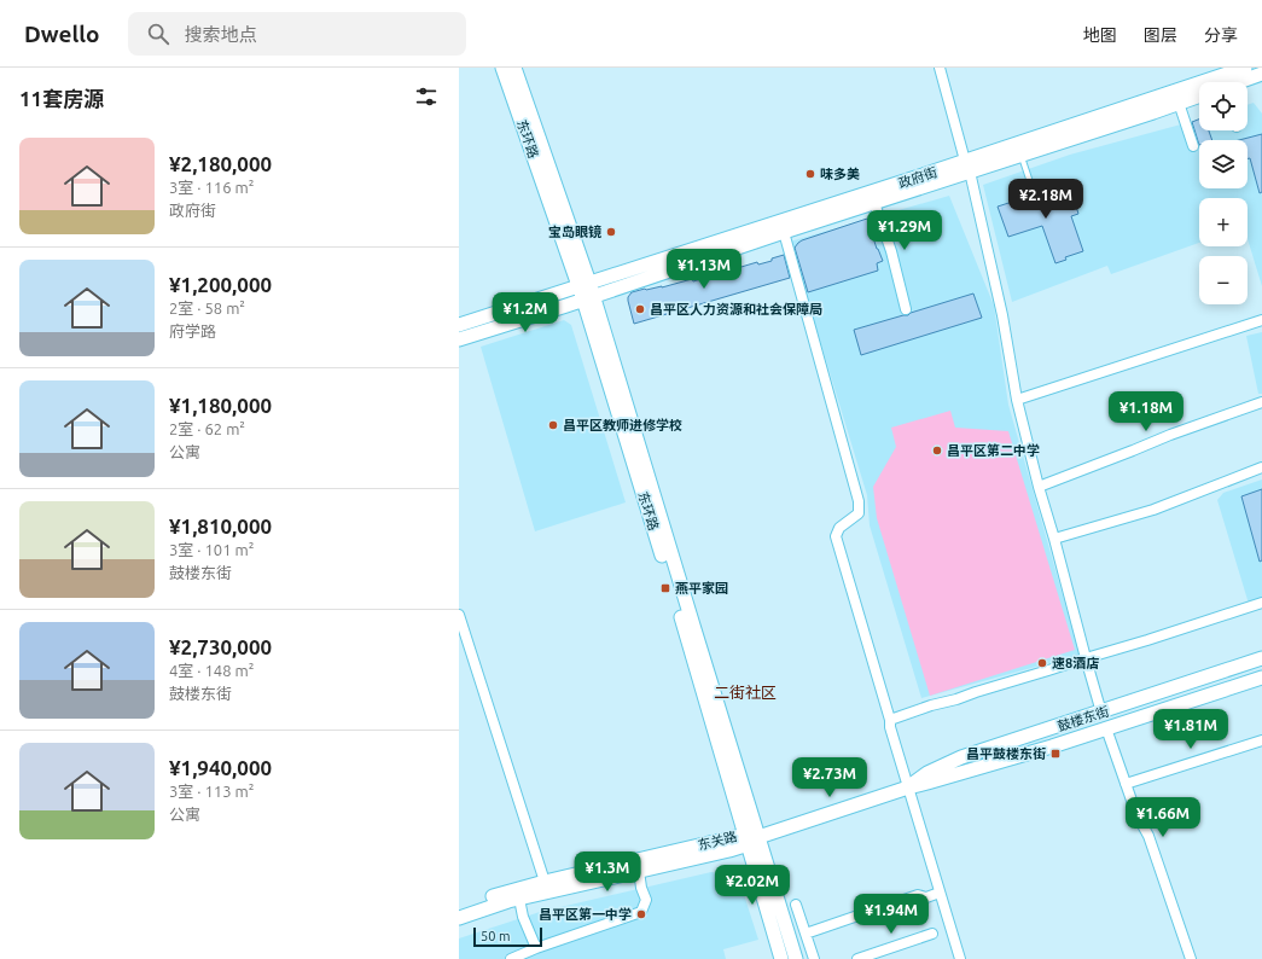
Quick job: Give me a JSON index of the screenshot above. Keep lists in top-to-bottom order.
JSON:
{
  "streets": {
    "street": [
      "东环路",
      "政府街",
      "鼓楼东街",
      "东关路"
    ]
  },
  "crossings": [
    ["东环路", "政府街"],
    ["东环路", "鼓楼东街"],
    ["东环路", "东关路"],
    ["鼓楼东街", "东关路"]
  ],
  "districts": ["二街社区"],
  "places": {
    "other": [
      "味多美",
      "宝岛眼镜",
      "昌平区人力资源和社会保障局",
      "昌平区教师进修学校",
      "昌平区第二中学",
      "速8酒店",
      "昌平区第一中学"
    ],
    "transit": ["燕平家园", "昌平鼓楼东街"]
  },
  "scale_bar": "50 m",
  "page": {
    "header": "Dwello",
    "search": "搜索地点",
    "nav": ["地图", "图层", "分享"],
    "heading": "11套房源",
    "map_buttons": ["+", "−"],
    "list": [
      {
        "name": "¥2,180,000",
        "note": "3室 · 116 m² · 政府街"
      },
      {
        "name": "¥1,200,000",
        "note": "2室 · 58 m² · 府学路"
      },
      {
        "name": "¥1,180,000",
        "note": "2室 · 62 m² · 公寓"
      },
      {
        "name": "¥1,810,000",
        "note": "3室 · 101 m² · 鼓楼东街"
      },
      {
        "name": "¥2,730,000",
        "note": "4室 · 148 m² · 鼓楼东街"
      },
      {
        "name": "¥1,940,000",
        "note": "3室 · 113 m² · 公寓"
      }
    ],
    "price": [
      "¥2.18M",
      "¥1.29M",
      "¥1.13M",
      "¥1.2M",
      "¥1.18M",
      "¥1.81M",
      "¥2.73M",
      "¥1.66M",
      "¥1.3M",
      "¥2.02M",
      "¥1.94M"
    ],
    "scale": "50 m"
  }
}
